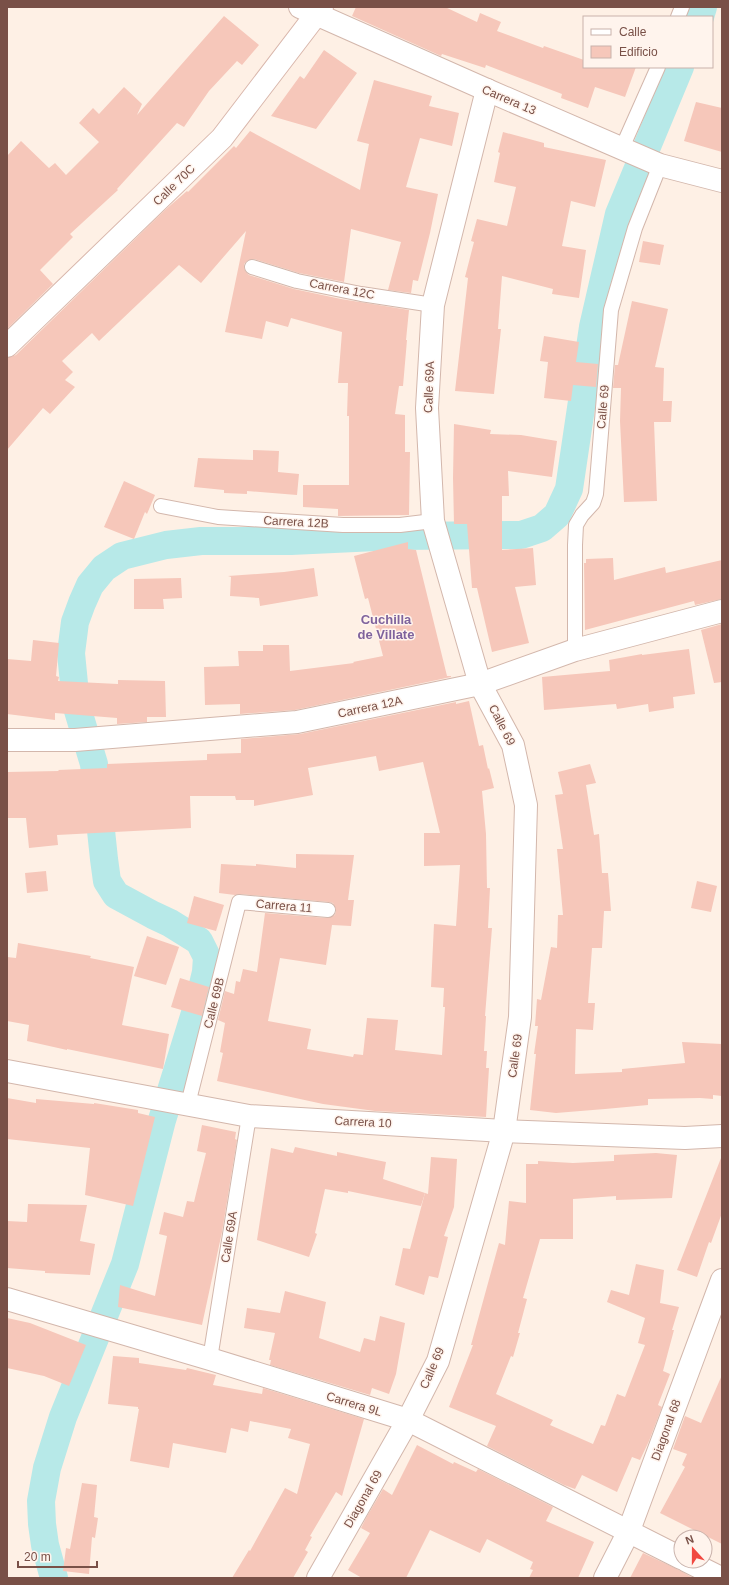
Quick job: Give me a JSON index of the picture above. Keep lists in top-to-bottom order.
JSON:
{
  "streets": {
    "street": [
      "Carrera 13",
      "Calle 70C",
      "Calle 69A",
      "Calle 69",
      "Carrera 12A",
      "Carrera 10",
      "Carrera 9L",
      "Diagonal 68",
      "Diagonal 69"
    ],
    "lane": [
      "Carrera 12C",
      "Carrera 12B",
      "Carrera 11",
      "Calle 69B"
    ]
  },
  "crossings": [
    ["Carrera 13", "Calle 70C"],
    ["Carrera 13", "Calle 69A"],
    ["Carrera 13", "Calle 69"],
    ["Carrera 12C", "Calle 69A"],
    ["Calle 69A", "Calle 69"],
    ["Calle 69A", "Carrera 12B"],
    ["Calle 69A", "Carrera 12A"],
    ["Calle 69A", "Carrera 10"],
    ["Calle 69A", "Carrera 9L"],
    ["Calle 69", "Carrera 12A"],
    ["Calle 69", "Carrera 10"],
    ["Calle 69", "Carrera 9L"],
    ["Calle 69", "Diagonal 69"],
    ["Carrera 11", "Calle 69B"],
    ["Calle 69B", "Carrera 10"],
    ["Carrera 9L", "Diagonal 68"],
    ["Carrera 9L", "Diagonal 69"]
  ],
  "districts": ["Cuchilla de Villate"],
  "legend": ["Calle", "Edificio"],
  "scale_bar": "20 m",
  "north": "top"
}
